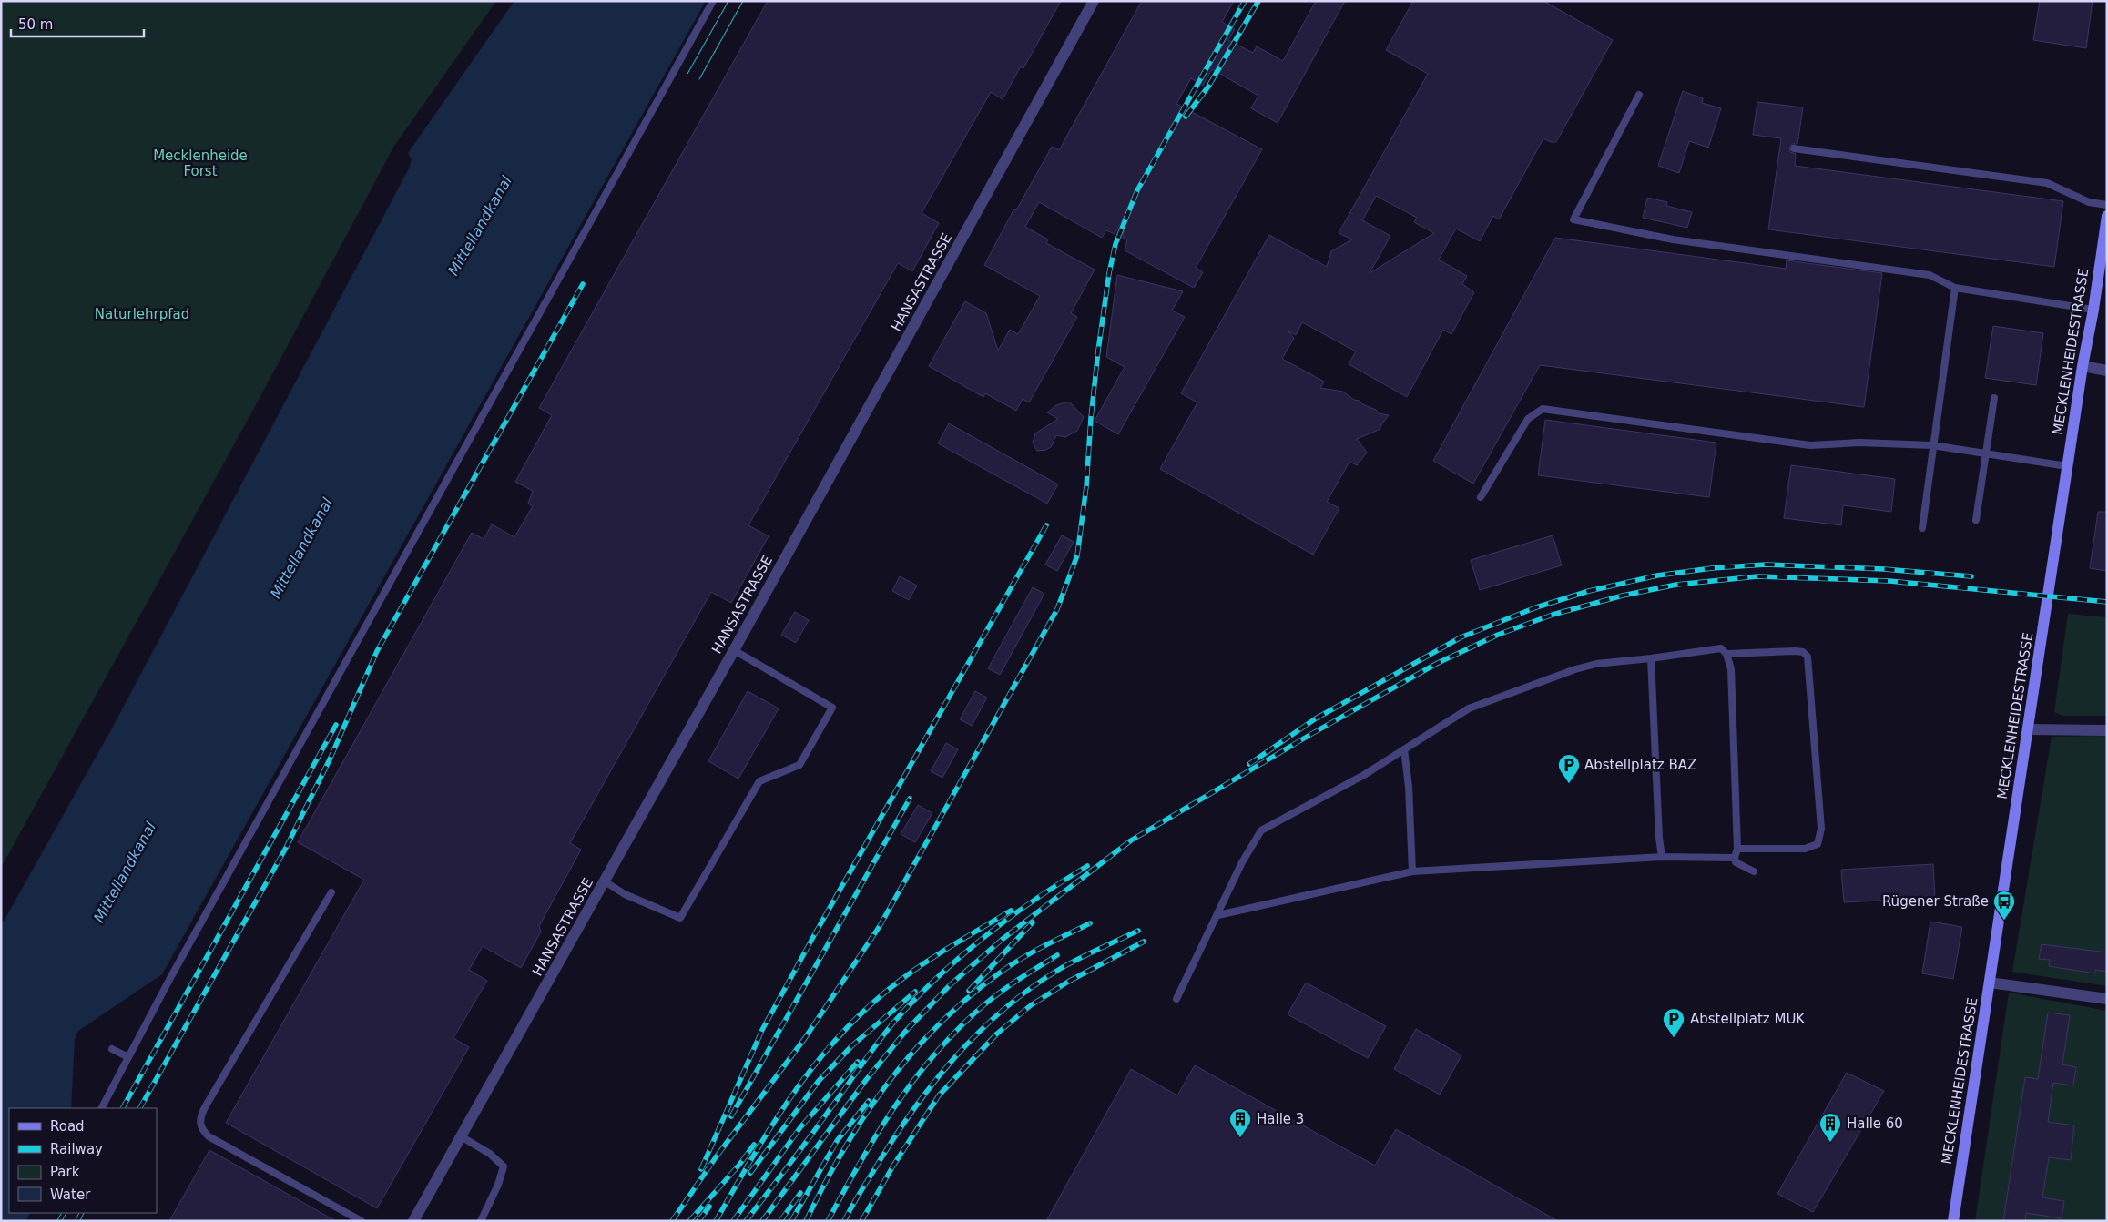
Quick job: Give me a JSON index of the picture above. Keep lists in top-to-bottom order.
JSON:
{
  "streets": {
    "main road": ["MECKLENHEIDESTRASSE"],
    "street": ["HANSASTRASSE"]
  },
  "water": ["Mittellandkanal"],
  "parks": ["Mecklenheide Forst", "Naturlehrpfad"],
  "places": {
    "parking": ["Abstellplatz BAZ", "Abstellplatz MUK"],
    "bus stop": ["Rügener Straße"],
    "building": ["Halle 3", "Halle 60"]
  },
  "legend": [
    "Road",
    "Railway",
    "Park",
    "Water"
  ],
  "scale_bar": "50 m"
}
